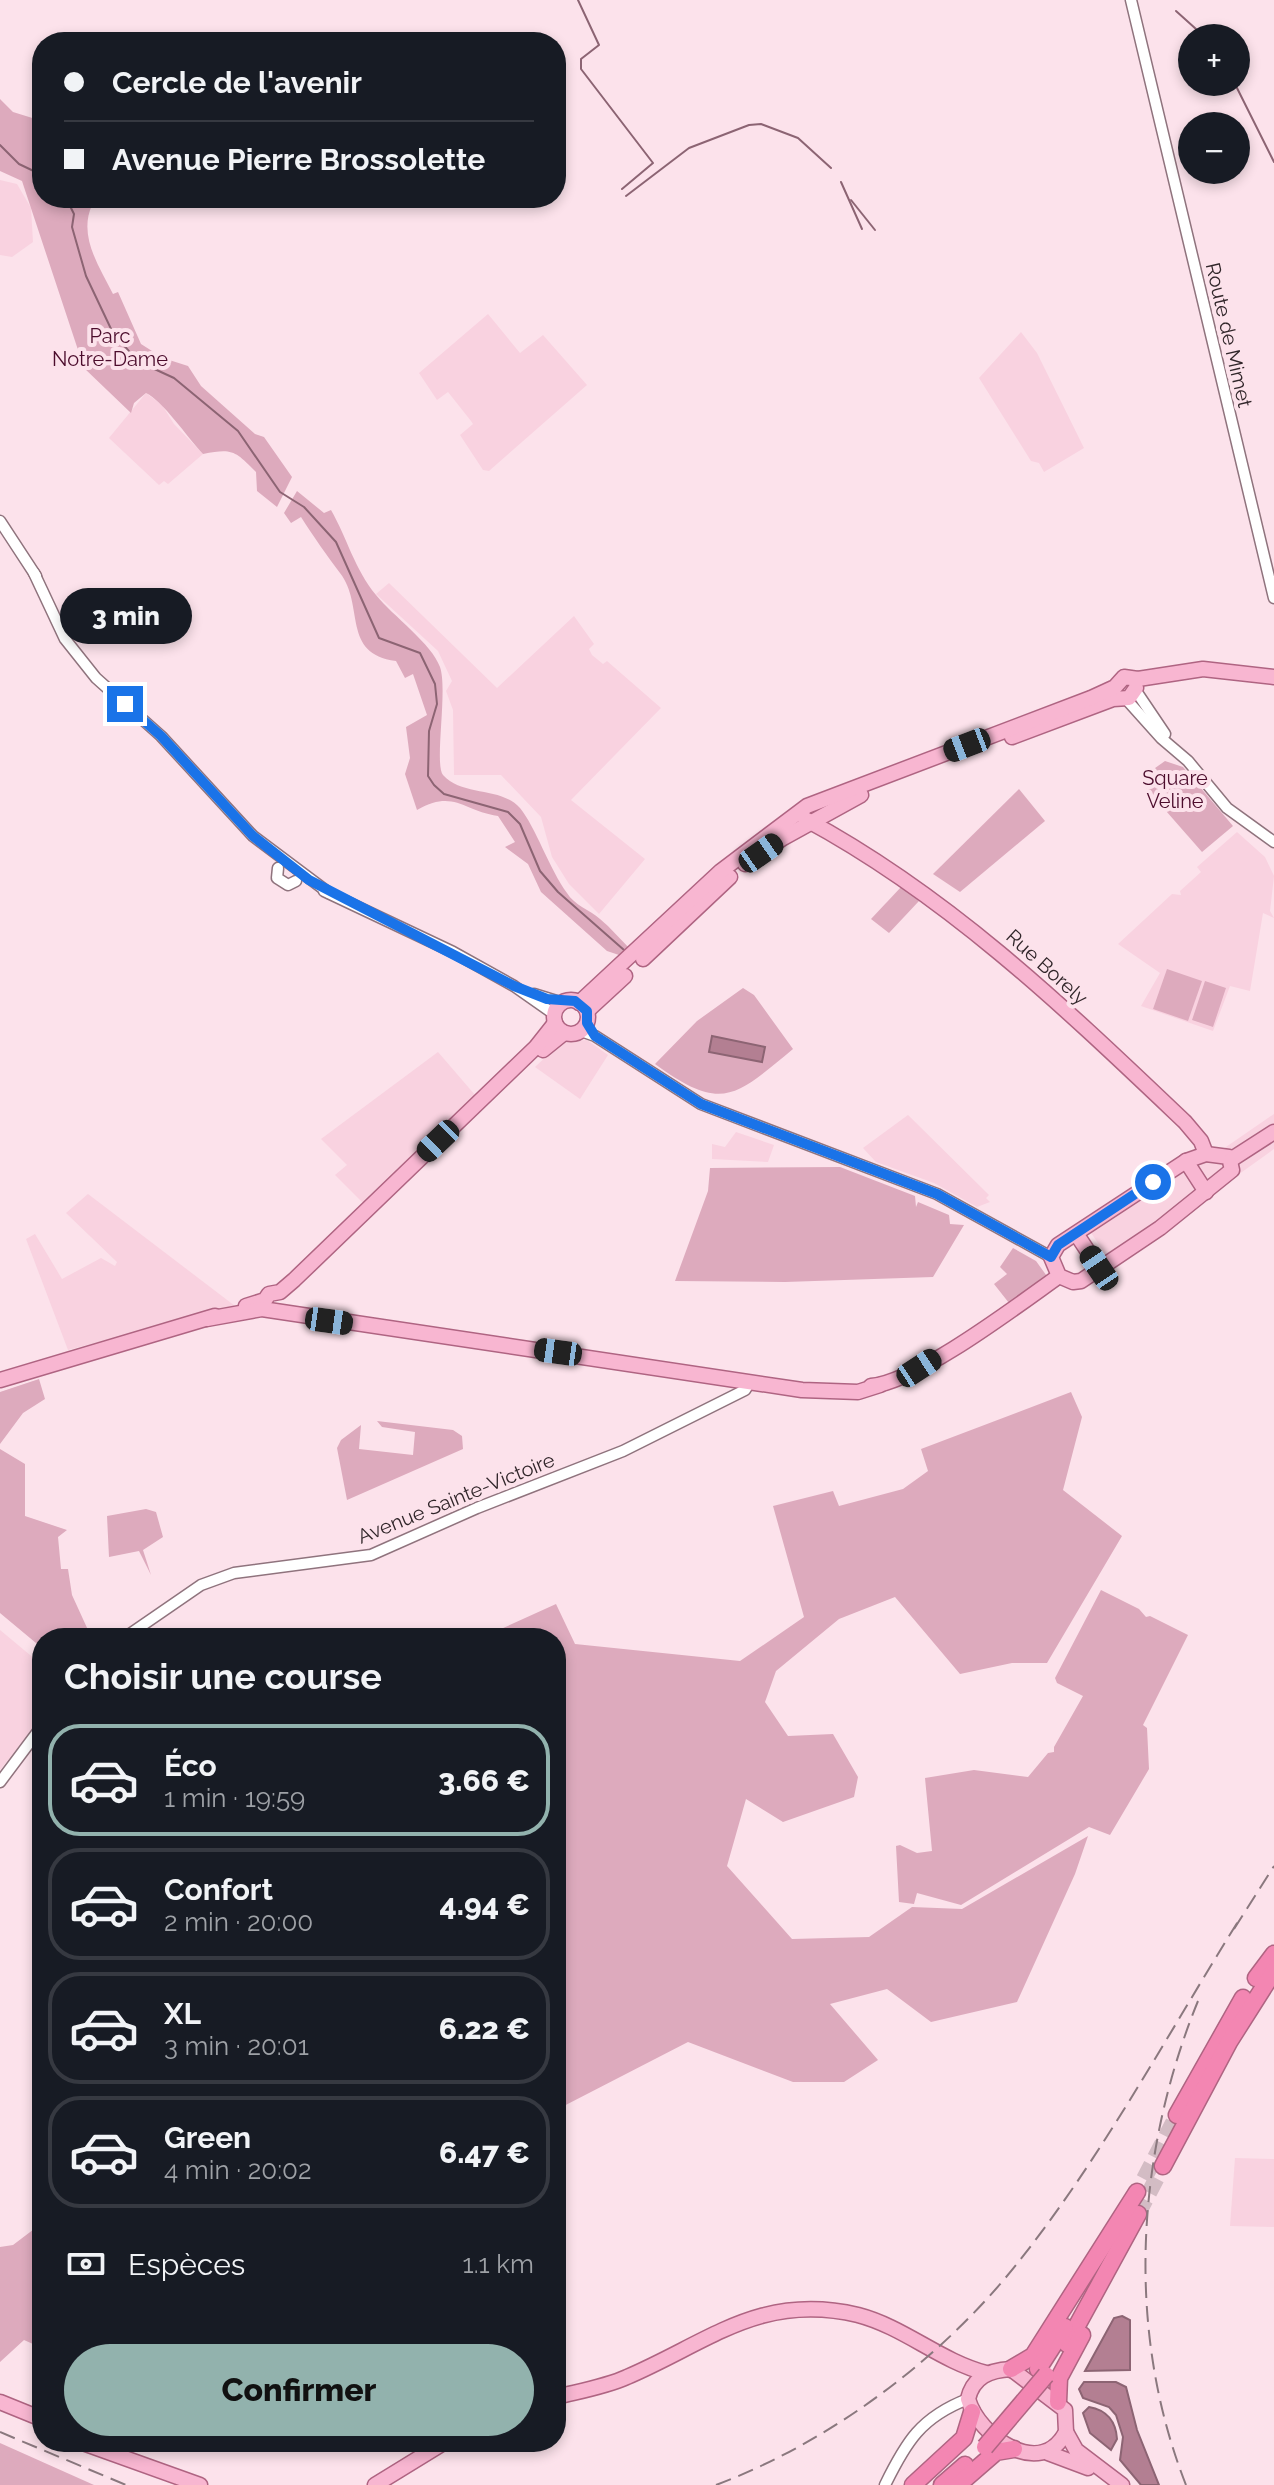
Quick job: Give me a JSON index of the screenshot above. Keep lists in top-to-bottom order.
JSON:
{
  "streets": {
    "main road": ["Rue Borely"],
    "street": ["Route de Mimet", "Avenue Sainte-Victoire"]
  },
  "parks": ["Parc Notre-Dame", "Square Veline"],
  "page": {
    "map_buttons": ["+", "−"],
    "banner": ["Cercle de l'avenir", "Avenue Pierre Brossolette"],
    "bubble": "3 min",
    "heading": "Choisir une course",
    "list": [
      {
        "name": "Éco",
        "note": "1 min · 19:59",
        "value": "3.66 €"
      },
      {
        "name": "Confort",
        "note": "2 min · 20:00",
        "value": "4.94 €"
      },
      {
        "name": "XL",
        "note": "3 min · 20:01",
        "value": "6.22 €"
      },
      {
        "name": "Green",
        "note": "4 min · 20:02",
        "value": "6.47 €"
      }
    ],
    "pay": ["Espèces", "1.1 km"],
    "buttons": "Confirmer"
  }
}
